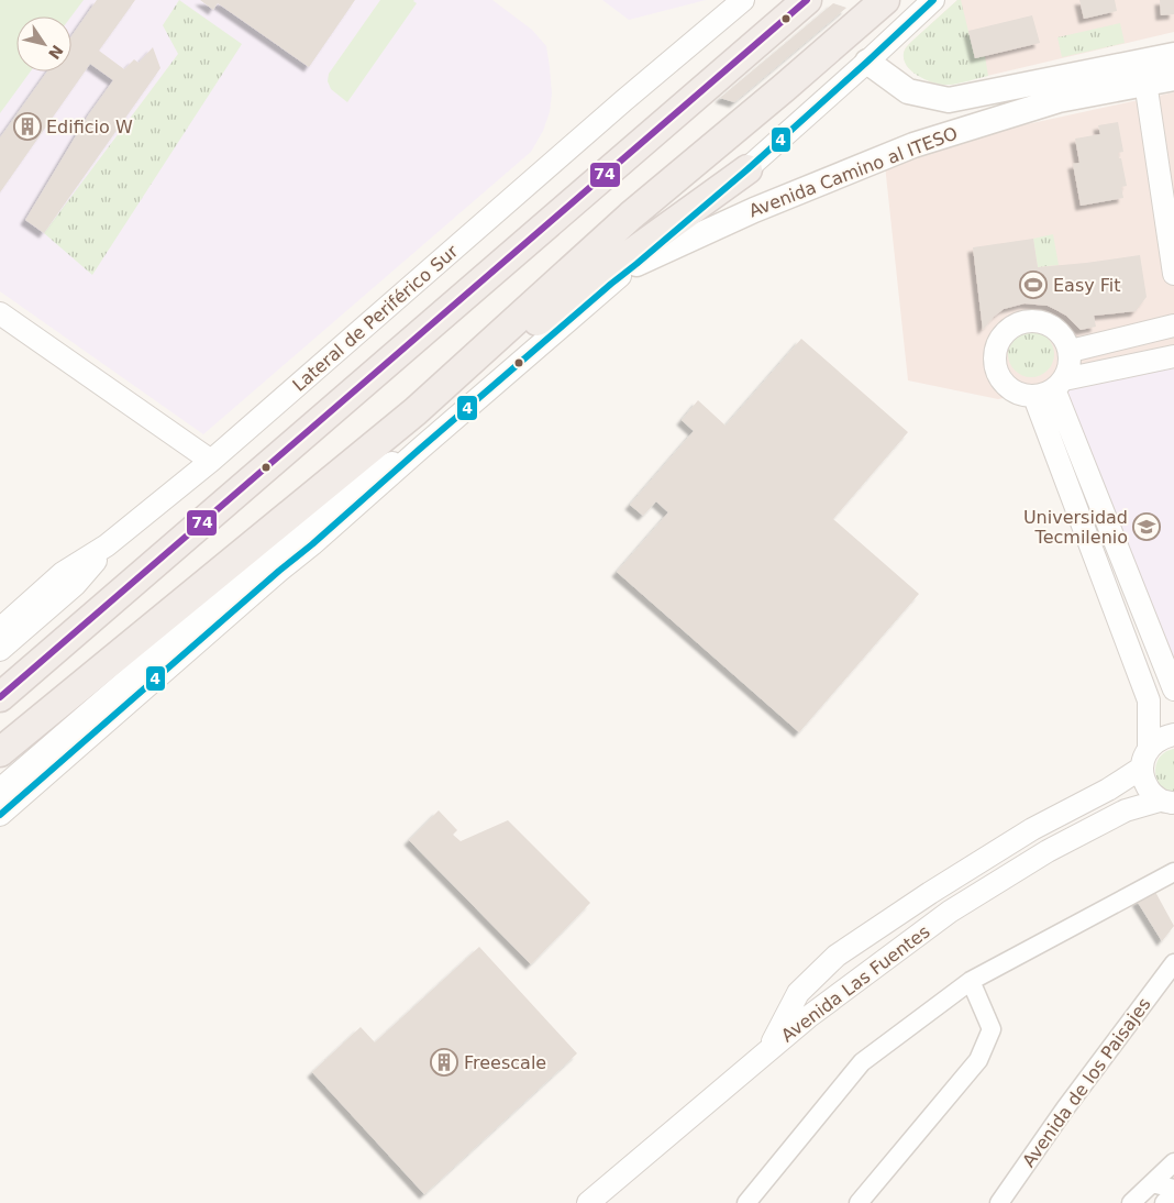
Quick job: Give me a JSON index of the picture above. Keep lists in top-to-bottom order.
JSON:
{
  "streets": {
    "main road": ["Avenida Camino al ITESO"],
    "street": ["Lateral de Periférico Sur", "Avenida Las Fuentes", "Avenida de los Paisajes"]
  },
  "places": {
    "building": ["Edificio W", "Freescale"],
    "sports": ["Easy Fit"],
    "school or university": ["Universidad Tecmilenio"]
  },
  "lines": ["transit line 4", "transit line 74"],
  "north": "bottom right"
}
